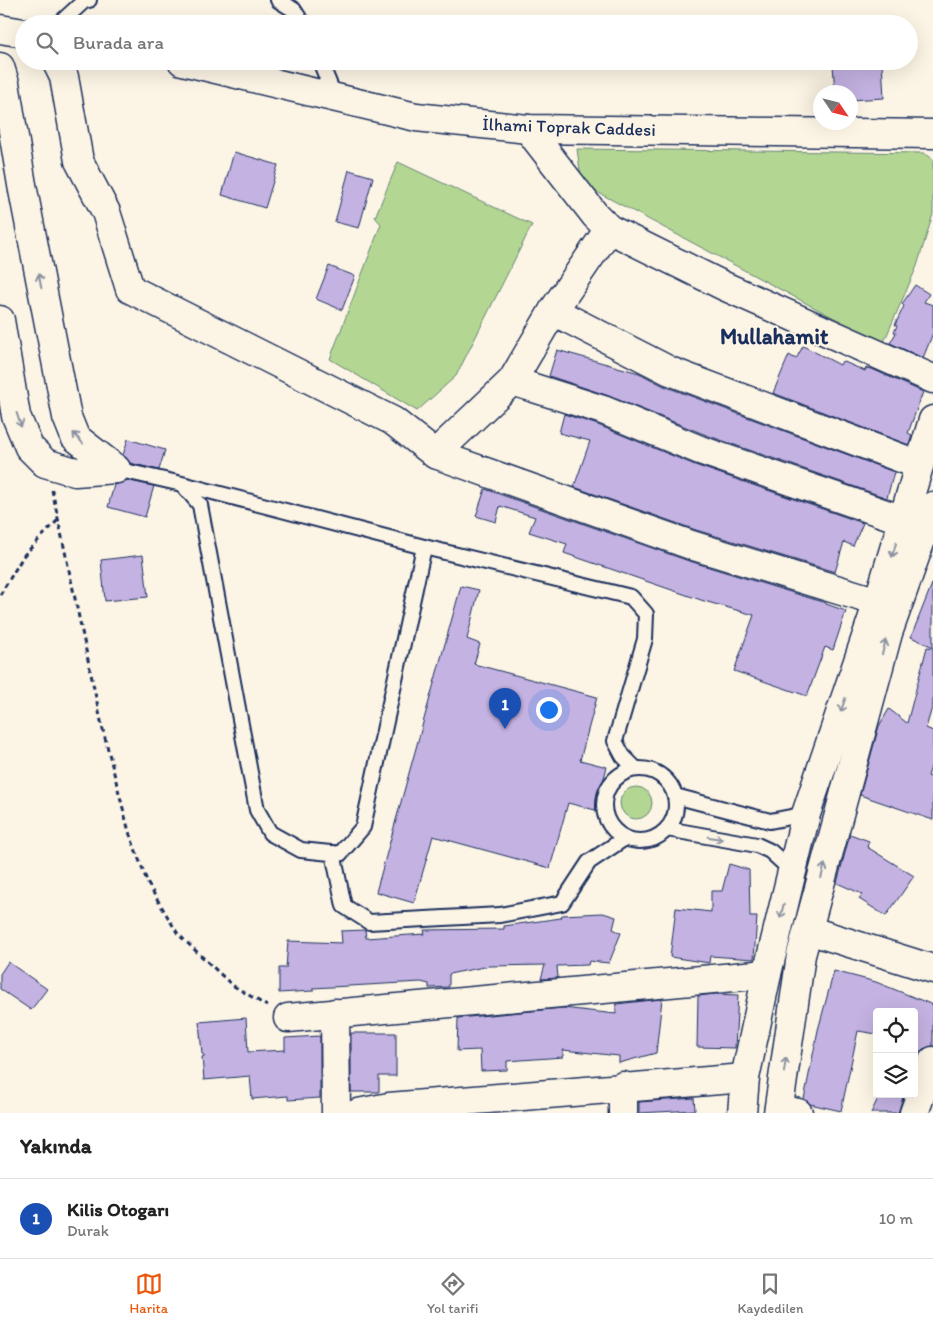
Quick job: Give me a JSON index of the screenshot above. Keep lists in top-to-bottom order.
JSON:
{
  "streets": {
    "street": ["İlhami Toprak Caddesi"]
  },
  "districts": ["Mullahamit"],
  "north": "bottom right",
  "page": {
    "search": "Burada ara",
    "pins": "1",
    "heading": "Yakında",
    "list": [
      {
        "mark": "1",
        "name": "Kilis Otogarı",
        "note": "Durak",
        "value": "10 m"
      }
    ],
    "nav": ["Harita", "Yol tarifi", "Kaydedilen"]
  }
}
